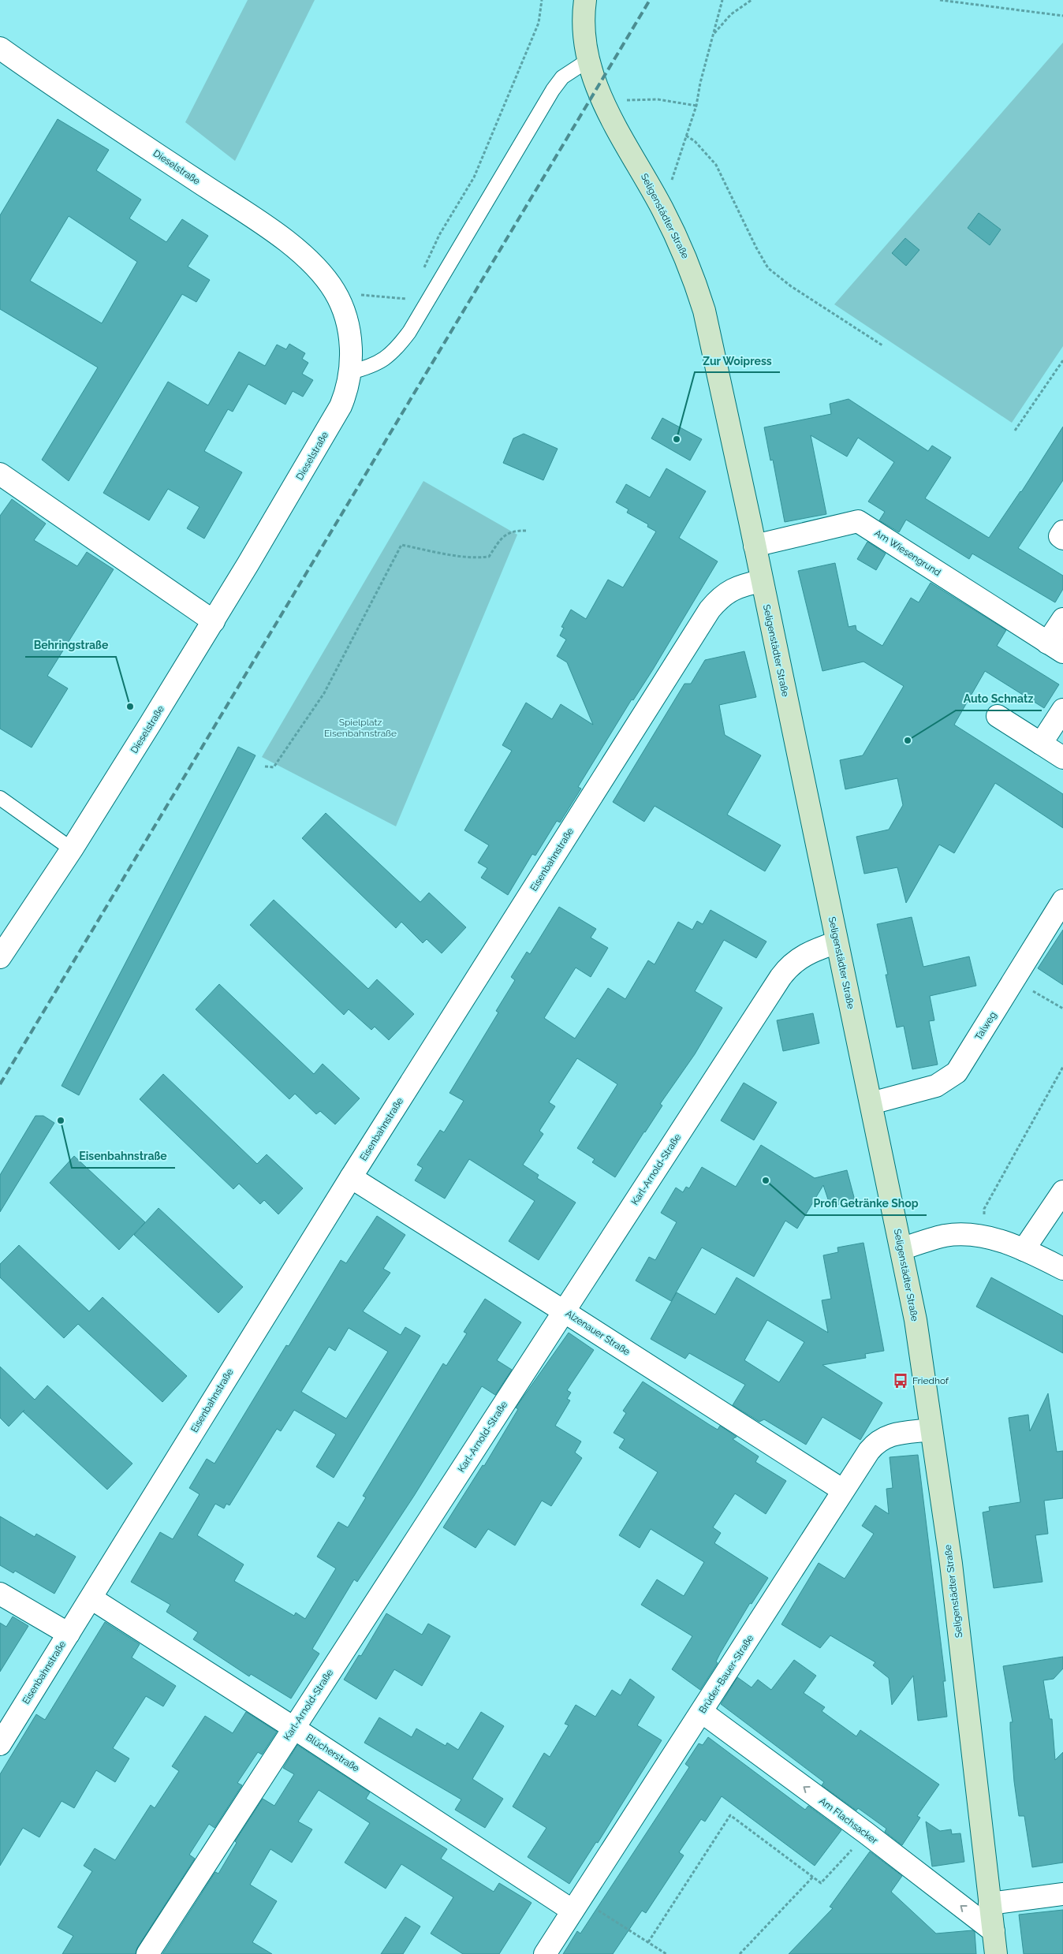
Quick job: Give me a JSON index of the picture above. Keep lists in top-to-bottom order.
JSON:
{
  "streets": {
    "main road": ["Seligenstädter Straße"],
    "street": [
      "Dieselstraße",
      "Am Wiesengrund",
      "Eisenbahnstraße",
      "Talweg",
      "Karl-Arnold-Straße",
      "Alzenauer Straße",
      "Brüder-Bauer-Straße",
      "Blücherstraße",
      "Am Flachsacker"
    ]
  },
  "crossings": [
    ["Seligenstädter Straße", "Am Wiesengrund"],
    ["Seligenstädter Straße", "Eisenbahnstraße"],
    ["Seligenstädter Straße", "Talweg"],
    ["Seligenstädter Straße", "Karl-Arnold-Straße"],
    ["Seligenstädter Straße", "Brüder-Bauer-Straße"],
    ["Seligenstädter Straße", "Am Flachsacker"],
    ["Eisenbahnstraße", "Alzenauer Straße"],
    ["Eisenbahnstraße", "Blücherstraße"],
    ["Karl-Arnold-Straße", "Alzenauer Straße"],
    ["Karl-Arnold-Straße", "Blücherstraße"],
    ["Alzenauer Straße", "Brüder-Bauer-Straße"],
    ["Brüder-Bauer-Straße", "Blücherstraße"],
    ["Brüder-Bauer-Straße", "Am Flachsacker"]
  ],
  "one_way": ["Am Flachsacker"],
  "parks": ["Spielplatz Eisenbahnstraße"],
  "places": {
    "other": [
      "Zur Woipress",
      "Behringstraße",
      "Auto Schnatz",
      "Eisenbahnstraße",
      "Profi Getränke Shop"
    ],
    "bus stop": ["Friedhof"]
  }
}
